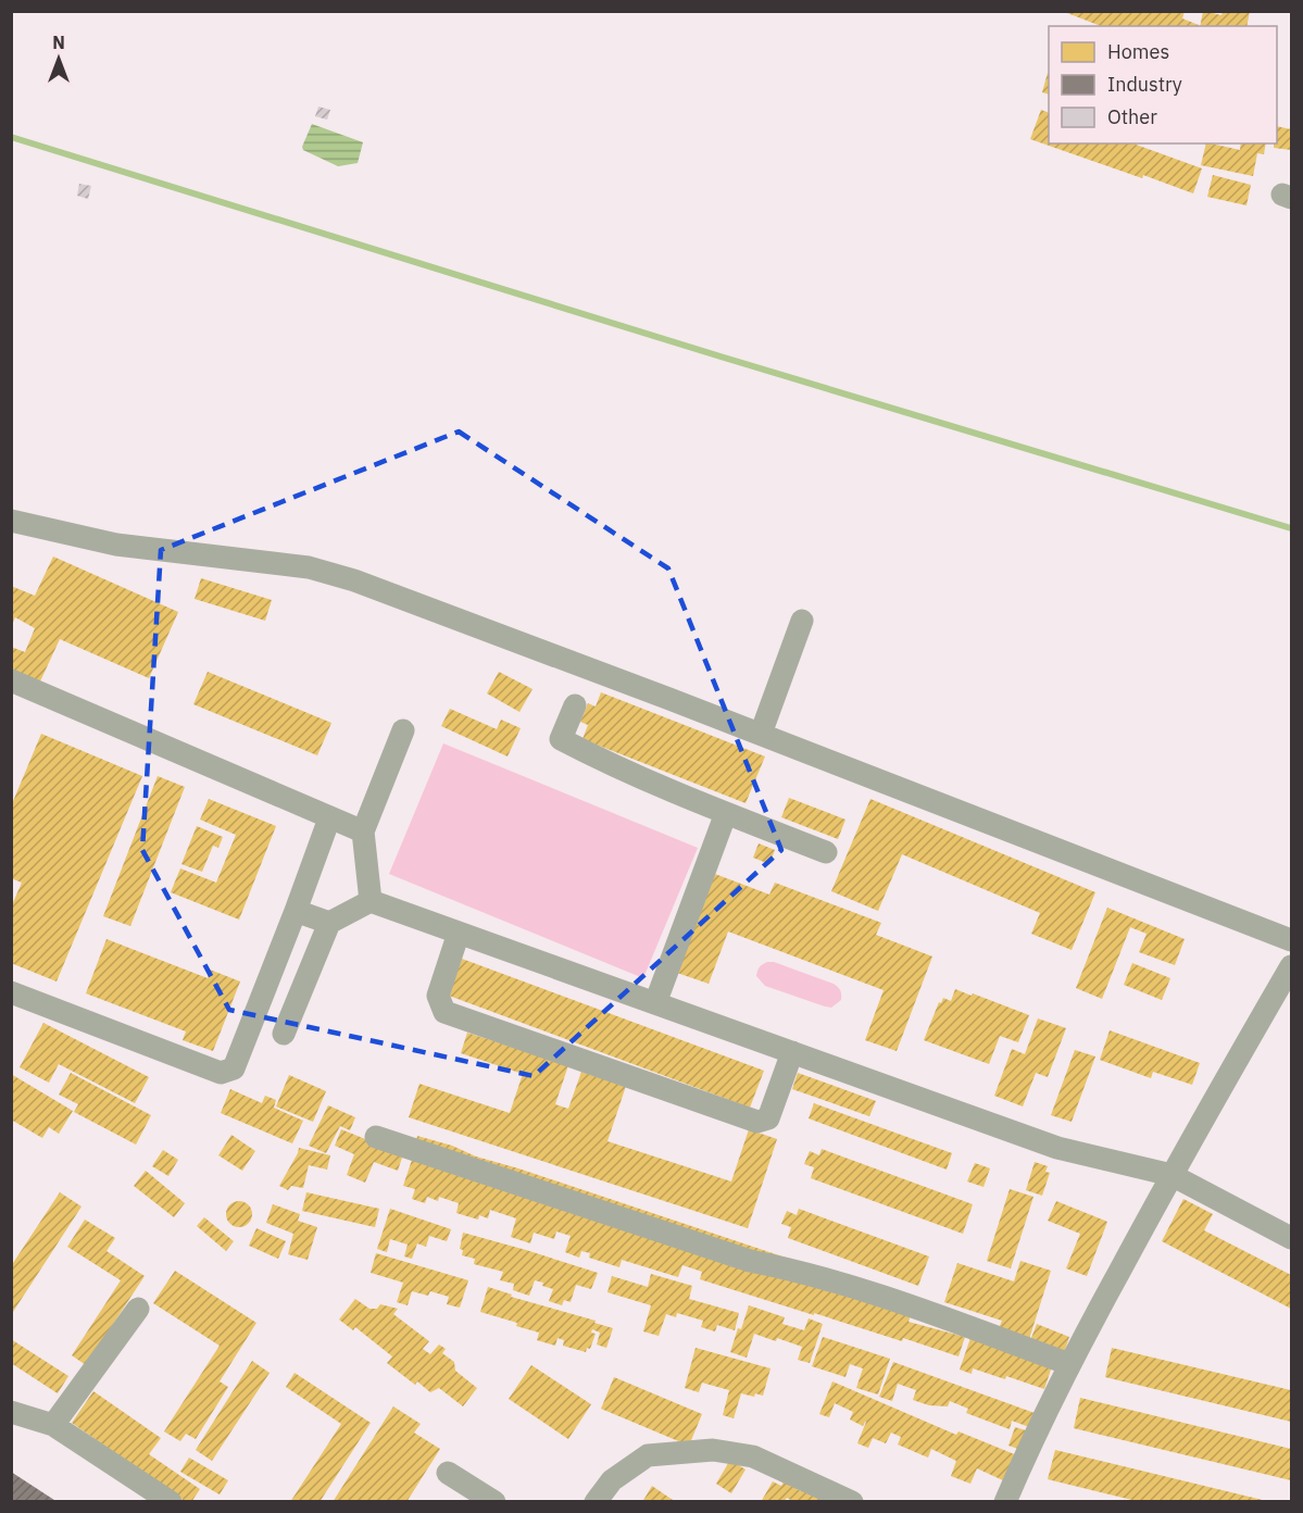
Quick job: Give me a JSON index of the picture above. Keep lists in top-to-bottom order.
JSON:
{
  "legend": ["Homes", "Industry", "Other"],
  "north": "top"
}
